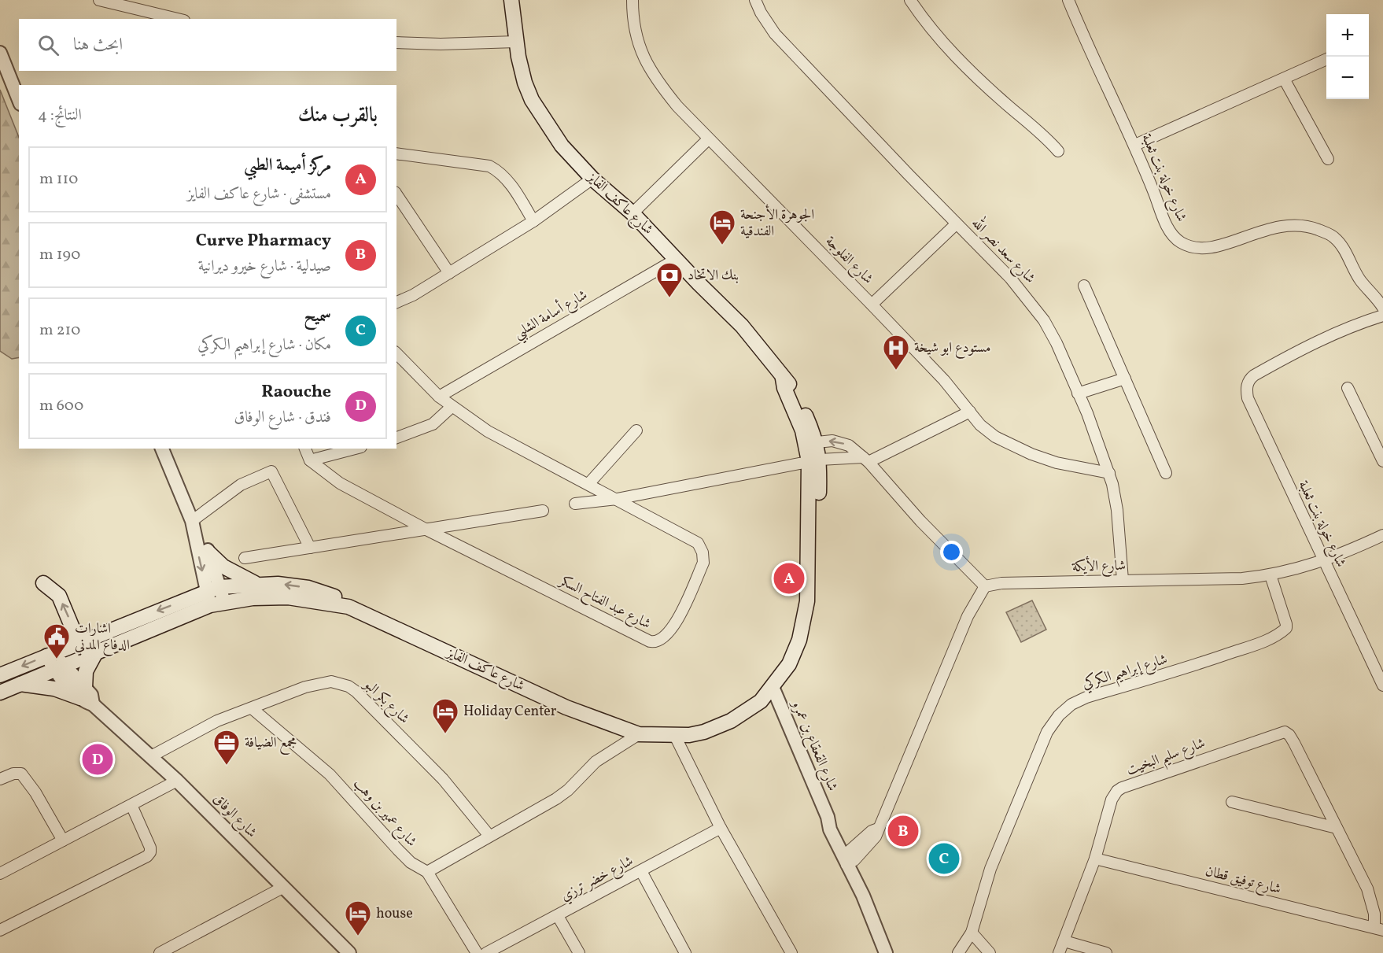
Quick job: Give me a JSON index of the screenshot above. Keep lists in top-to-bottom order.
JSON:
{
  "streets": {
    "main road": ["شارع عاكف الفايز"],
    "street": [
      "شارع خولة بنت ثعلبة",
      "شارع سعد نصر الله",
      "شارع الفلوجة",
      "شارع أسامة الشلبي",
      "شارع الأيكة",
      "شارع عبد الفتاح السكر",
      "شارع إبراهيم الكركي",
      "شارع بكر البو",
      "شارع القعقاع بن عمرو",
      "شارع سليم البخيت",
      "شارع عمير بن وهب",
      "شارع الوفاق",
      "شارع خضر ترزي",
      "شارع توفيق قطان"
    ]
  },
  "crossings": [
    ["شارع خولة بنت ثعلبة", "شارع الأيكة"],
    ["شارع عاكف الفايز", "شارع أسامة الشلبي"],
    ["شارع عاكف الفايز", "شارع القعقاع بن عمرو"],
    ["شارع عاكف الفايز", "شارع الوفاق"],
    ["شارع سعد نصر الله", "شارع الفلوجة"],
    ["شارع سعد نصر الله", "شارع الأيكة"],
    ["شارع أسامة الشلبي", "شارع عبد الفتاح السكر"],
    ["شارع الأيكة", "شارع إبراهيم الكركي"],
    ["شارع بكر البو", "شارع عمير بن وهب"],
    ["شارع بكر البو", "شارع الوفاق"],
    ["شارع سليم البخيت", "شارع توفيق قطان"]
  ],
  "places": {
    "hotel": ["الجوهرة الأجنحة الفندقية", "Holiday Center", "house"],
    "bank": ["بنك الاتحاد"],
    "hospital": ["مستودع ابو شيخة"],
    "public building": ["اشارات الدفاع المدني"],
    "office": ["مجمع الضيافة"]
  },
  "page": {
    "map_buttons": ["+", "−"],
    "search": "ابحث هنا",
    "heading": ["بالقرب منك", "النتائج: 4"],
    "list": [
      {
        "mark": "A",
        "name": "مركز أميمة الطبي",
        "note": "مستشفى · شارع عاكف الفايز",
        "value": "110 m"
      },
      {
        "mark": "B",
        "name": "Curve Pharmacy",
        "note": "صيدلية · شارع خيرو ديرانية",
        "value": "190 m"
      },
      {
        "mark": "C",
        "name": "سميح",
        "note": "مكان · شارع إبراهيم الكركي",
        "value": "210 m"
      },
      {
        "mark": "D",
        "name": "Raouche",
        "note": "فندق · شارع الوفاق",
        "value": "600 m"
      }
    ],
    "pins": [
      "A",
      "D",
      "B",
      "C"
    ]
  }
}
